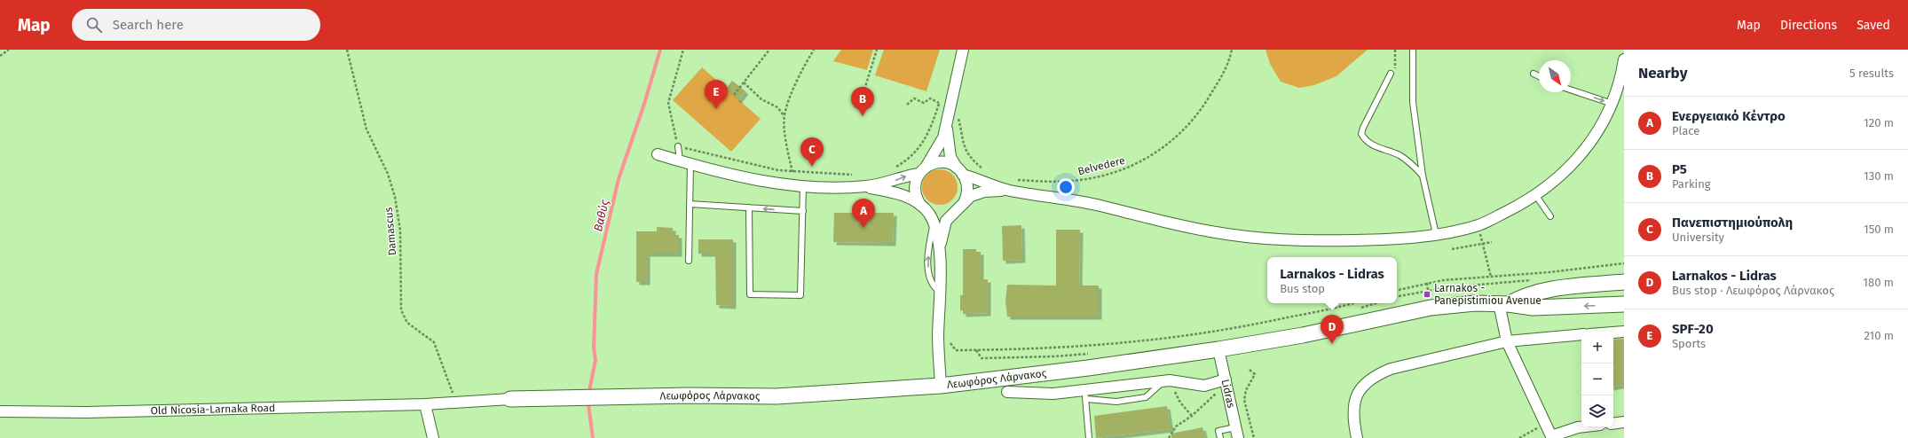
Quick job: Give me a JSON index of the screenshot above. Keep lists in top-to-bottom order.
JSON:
{
  "streets": {
    "main road": ["Λεωφόρος Λάρνακος"],
    "street": ["Lidras", "Old Nicosia-Larnaka Road"],
    "path": ["Belvedere", "Damascus"]
  },
  "crossings": [
    ["Damascus", "Λεωφόρος Λάρνακος"],
    ["Damascus", "Old Nicosia-Larnaka Road"],
    ["Λεωφόρος Λάρνακος", "Lidras"],
    ["Λεωφόρος Λάρνακος", "Old Nicosia-Larnaka Road"]
  ],
  "water": ["Βαθύς"],
  "places": {
    "transit": ["Larnakos - Panepistimiou Avenue"]
  },
  "north": "bottom right",
  "page": {
    "header": "Map",
    "search": "Search here",
    "nav": ["Map", "Directions", "Saved"],
    "heading": ["Nearby", "5 results"],
    "pins": [
      "E",
      "B",
      "C",
      "A",
      "D"
    ],
    "list": [
      {
        "mark": "A",
        "name": "Ενεργειακό Κέντρο",
        "note": "Place",
        "value": "120 m"
      },
      {
        "mark": "B",
        "name": "P5",
        "note": "Parking",
        "value": "130 m"
      },
      {
        "mark": "C",
        "name": "Πανεπιστημιούπολη",
        "note": "University",
        "value": "150 m"
      },
      {
        "mark": "D",
        "name": "Larnakos - Lidras",
        "note": "Bus stop · Λεωφόρος Λάρνακος",
        "value": "180 m"
      },
      {
        "mark": "E",
        "name": "SPF-20",
        "note": "Sports",
        "value": "210 m"
      }
    ],
    "popup": ["Larnakos - Lidras", "Bus stop"],
    "map_buttons": ["+", "−"]
  }
}
